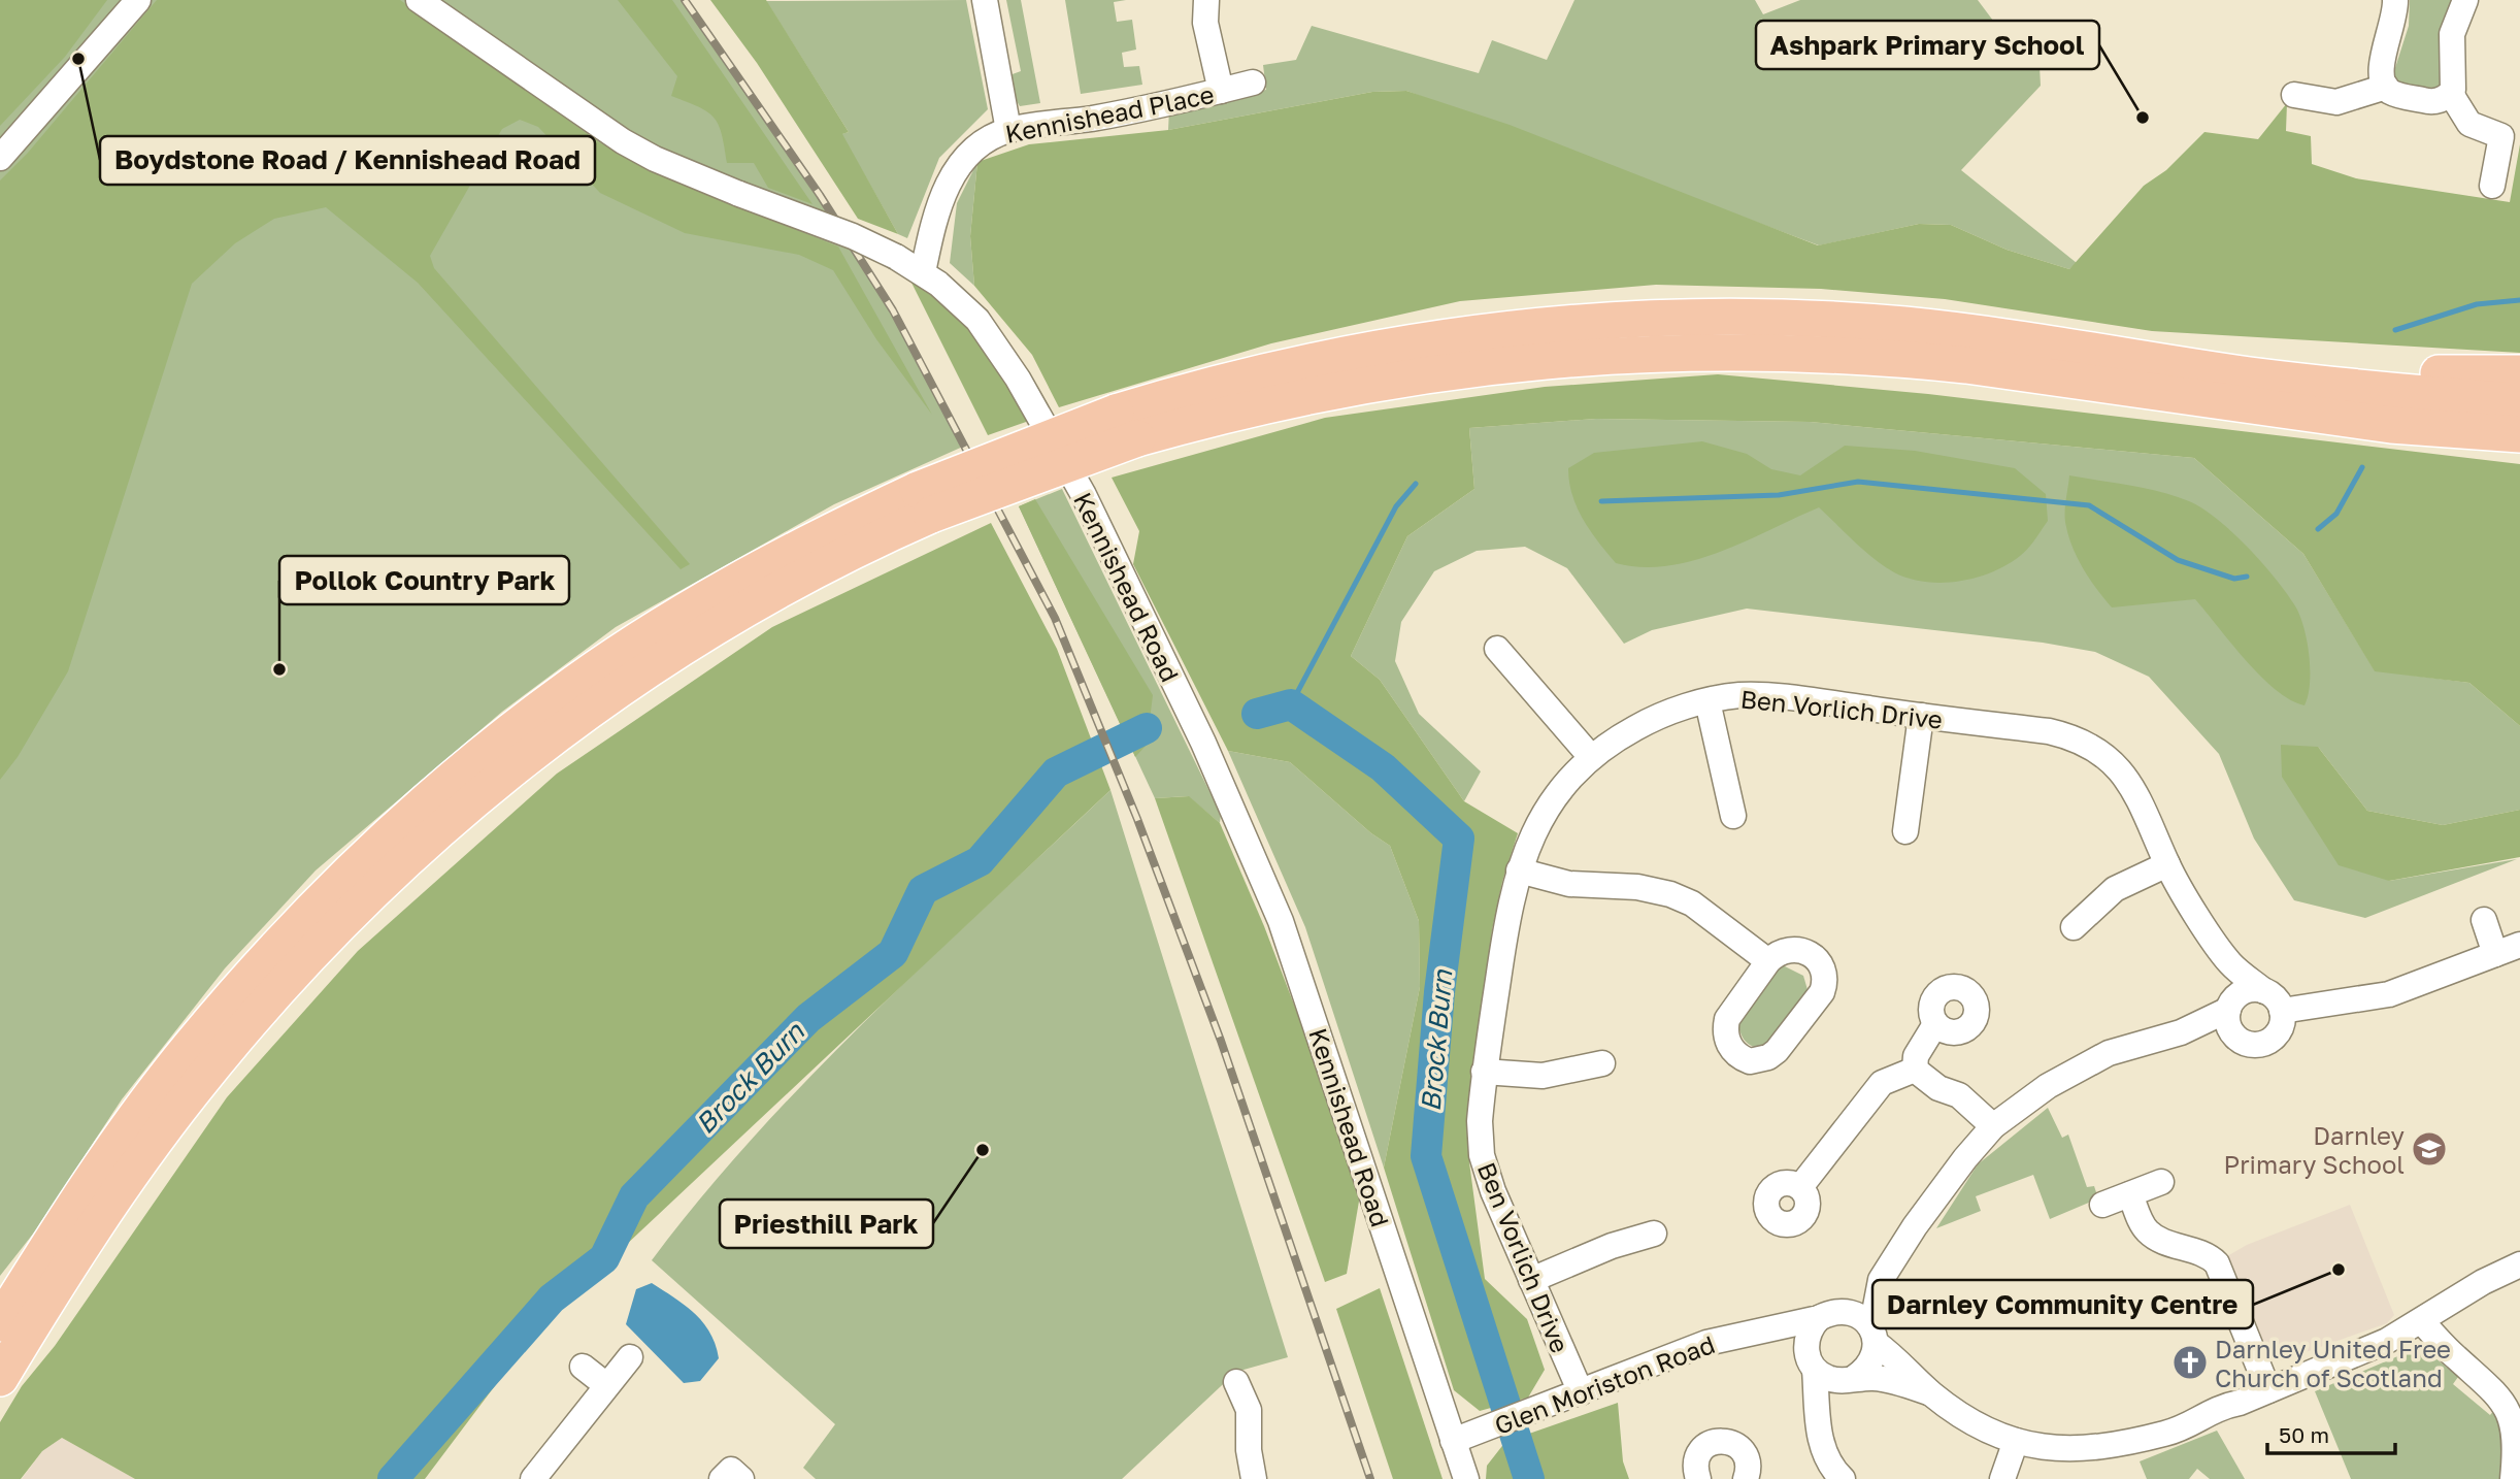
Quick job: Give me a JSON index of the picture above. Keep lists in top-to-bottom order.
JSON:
{
  "streets": {
    "street": [
      "Kennishead Place",
      "Kennishead Road",
      "Ben Vorlich Drive",
      "Glen Moriston Road"
    ]
  },
  "crossings": [
    ["Kennishead Place", "Kennishead Road"],
    ["Kennishead Road", "Glen Moriston Road"],
    ["Ben Vorlich Drive", "Glen Moriston Road"]
  ],
  "water": ["Brock Burn"],
  "places": {
    "other": [
      "Boydstone Road / Kennishead Road",
      "Ashpark Primary School",
      "Pollok Country Park",
      "Priesthill Park",
      "Darnley Community Centre"
    ],
    "school or university": ["Darnley Primary School"],
    "church": ["Darnley United Free Church of Scotland"]
  },
  "scale_bar": "50 m"
}
